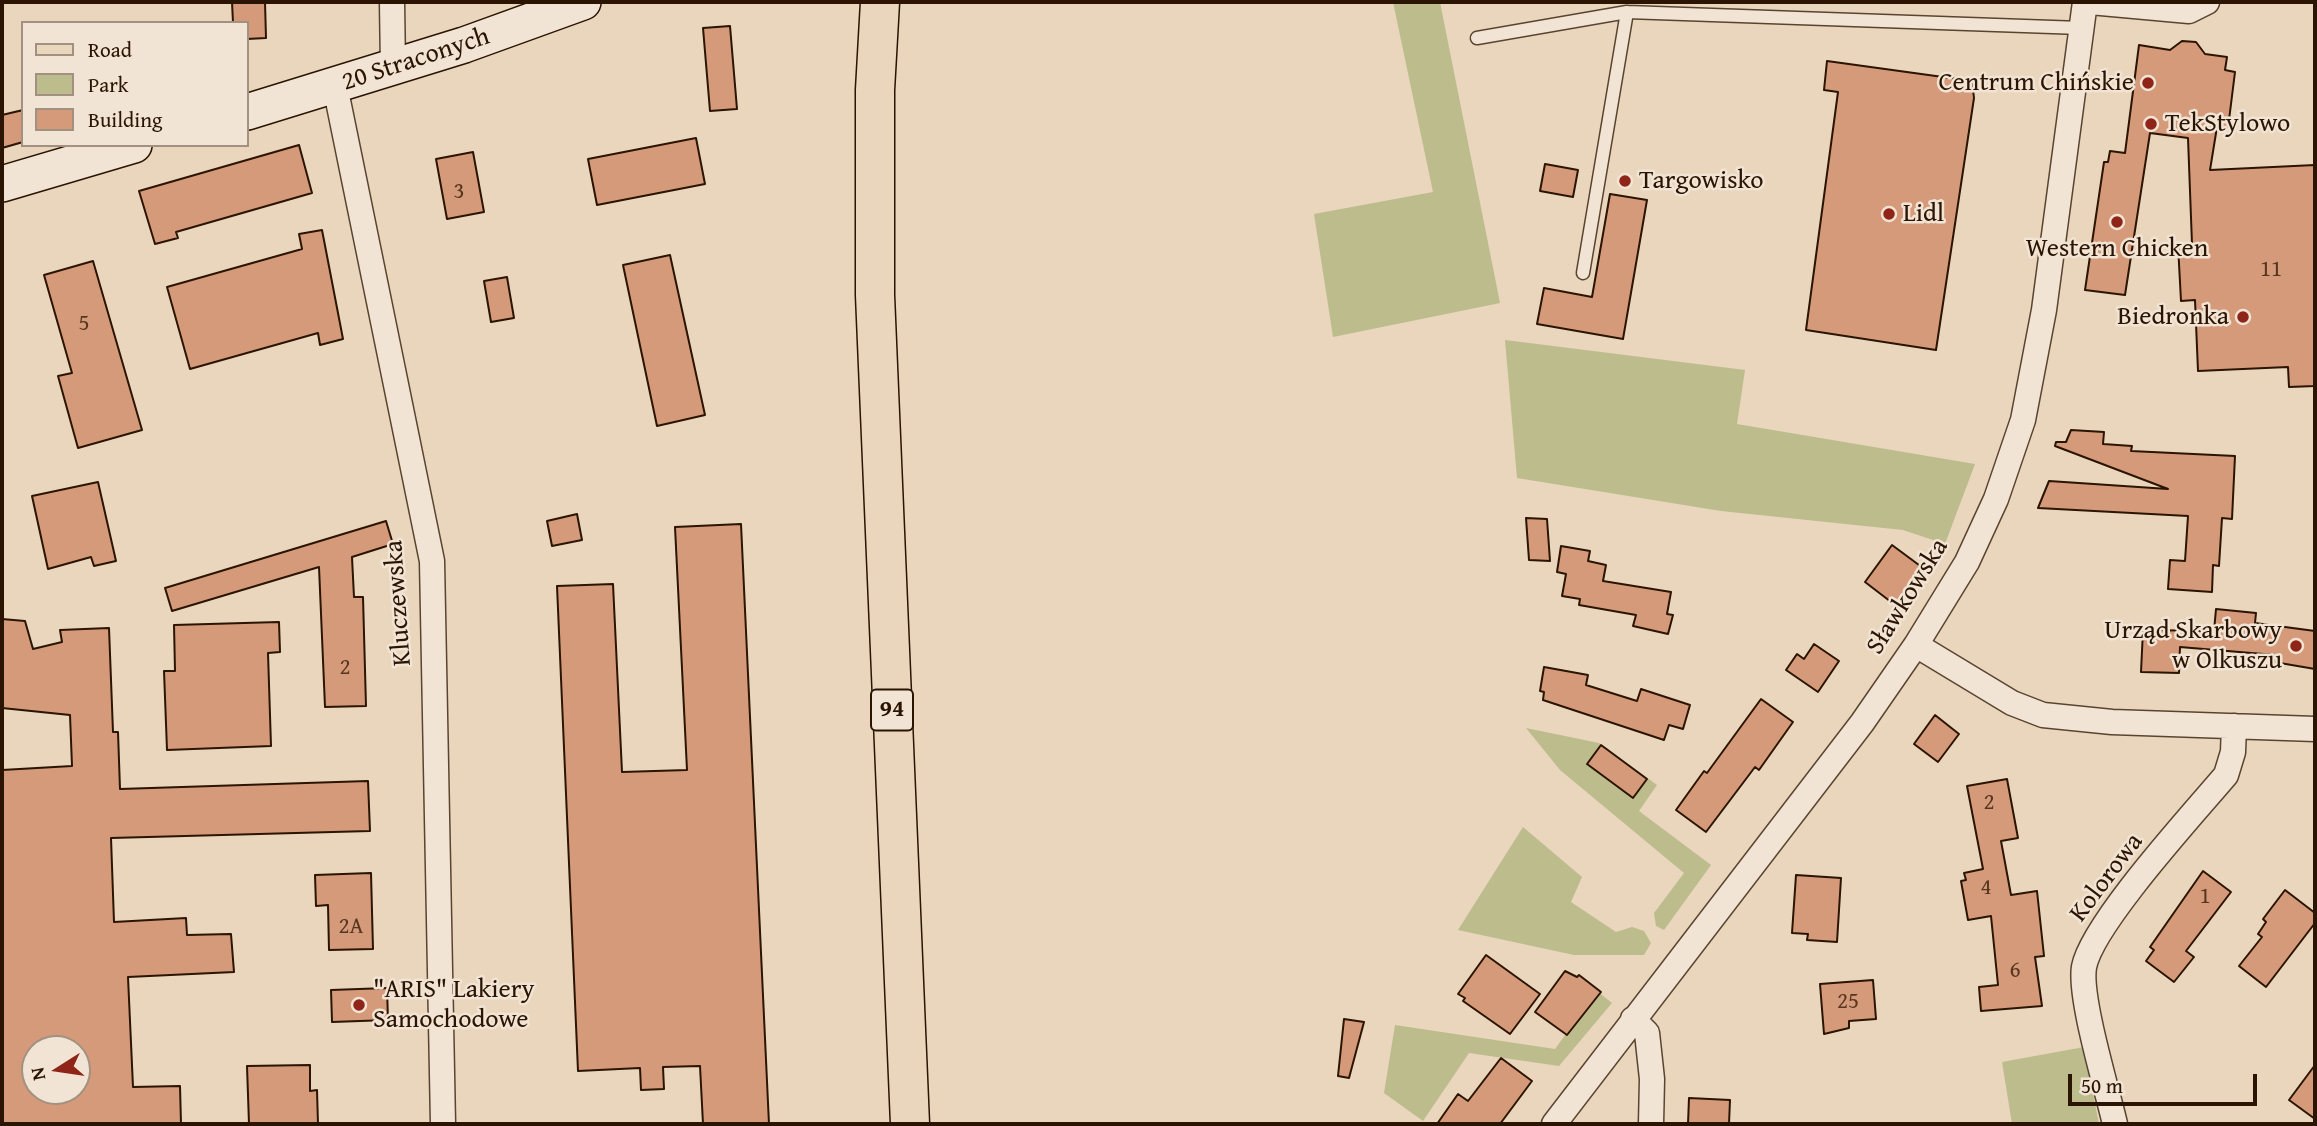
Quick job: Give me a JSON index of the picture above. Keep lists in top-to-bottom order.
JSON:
{
  "streets": {
    "main road": ["20 Straconych", "94"],
    "street": ["Sławkowska", "Kluczewska", "Kolorowa"]
  },
  "crossings": [
    ["20 Straconych", "Kluczewska"]
  ],
  "places": [
    "Centrum Chińskie",
    "TekStylowo",
    "Targowisko",
    "Lidl",
    "Western Chicken",
    "Biedronka",
    "Urząd Skarbowy w Olkuszu",
    "\"ARIS\" Lakiery Samochodowe"
  ],
  "house_numbers": [
    "3",
    "11",
    "5",
    "2",
    "2",
    "4",
    "1",
    "2A",
    "6",
    "25"
  ],
  "legend": ["Road", "Park", "Building"],
  "scale_bar": "50 m",
  "north": "left"
}
